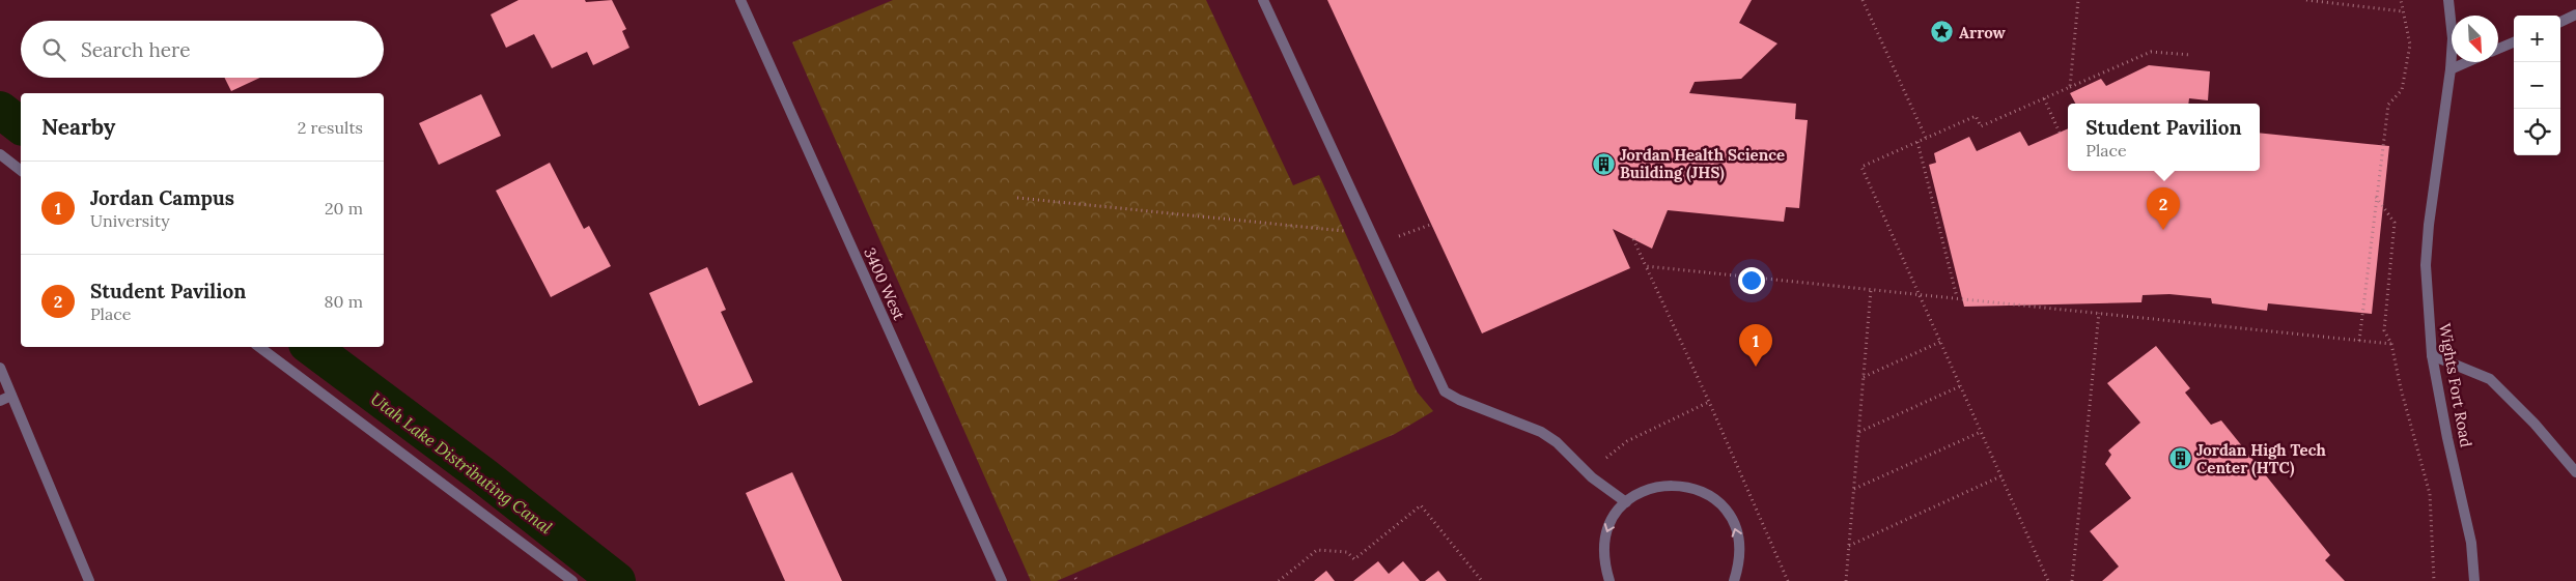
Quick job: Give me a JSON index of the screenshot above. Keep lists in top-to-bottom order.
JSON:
{
  "streets": {
    "street": ["3400 West", "Wights Fort Road"]
  },
  "water": ["Utah Lake Distributing Canal"],
  "places": {
    "place": ["Arrow"],
    "building": ["Jordan Health Science Building (JHS)", "Jordan High Tech Center (HTC)"]
  },
  "north": "bottom right",
  "page": {
    "map_buttons": ["+", "−"],
    "search": "Search here",
    "heading": ["Nearby", "2 results"],
    "popup": ["Student Pavilion", "Place"],
    "list": [
      {
        "mark": "1",
        "name": "Jordan Campus",
        "note": "University",
        "value": "20 m"
      },
      {
        "mark": "2",
        "name": "Student Pavilion",
        "note": "Place",
        "value": "80 m"
      }
    ],
    "pins": ["2", "1"]
  }
}
